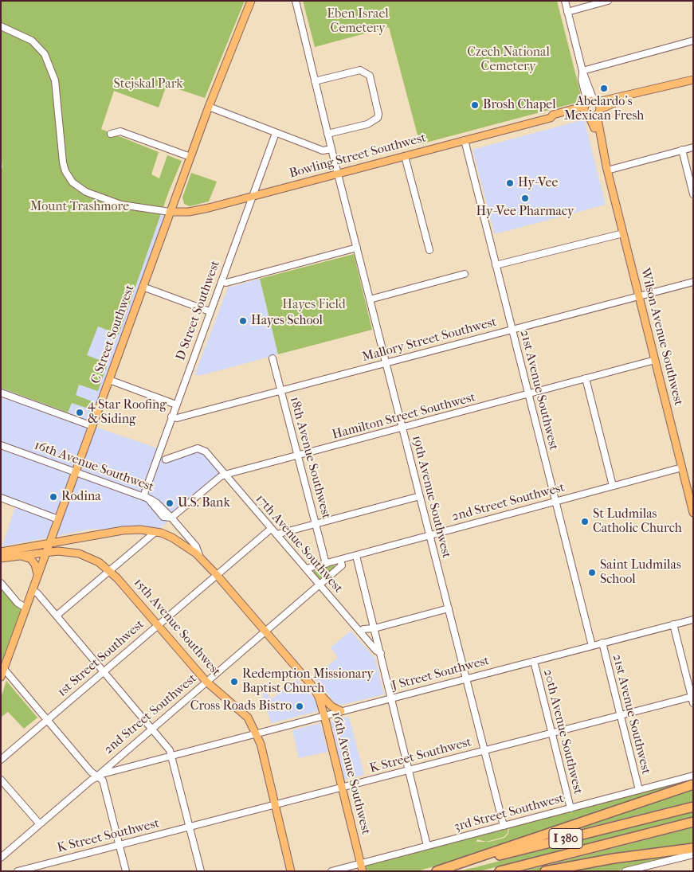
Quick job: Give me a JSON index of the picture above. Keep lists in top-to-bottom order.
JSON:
{
  "streets": {
    "highway": ["I 380"],
    "main road": [
      "Bowling Street Southwest",
      "C Street Southwest",
      "Wilson Avenue Southwest",
      "16th Avenue Southwest",
      "15th Avenue Southwest"
    ],
    "street": [
      "D Street Southwest",
      "Mallory Street Southwest",
      "21st Avenue Southwest",
      "Hamilton Street Southwest",
      "18th Avenue Southwest",
      "19th Avenue Southwest",
      "2nd Street Southwest",
      "17th Avenue Southwest",
      "1st Street Southwest",
      "J Street Southwest",
      "20th Avenue Southwest",
      "K Street Southwest",
      "3rd Street Southwest"
    ]
  },
  "crossings": [
    ["Bowling Street Southwest", "D Street Southwest"],
    ["Bowling Street Southwest", "C Street Southwest"],
    ["Bowling Street Southwest", "Wilson Avenue Southwest"],
    ["Bowling Street Southwest", "21st Avenue Southwest"],
    ["Bowling Street Southwest", "19th Avenue Southwest"],
    ["D Street Southwest", "Mallory Street Southwest"],
    ["D Street Southwest", "16th Avenue Southwest"],
    ["C Street Southwest", "16th Avenue Southwest"],
    ["C Street Southwest", "15th Avenue Southwest"],
    ["Wilson Avenue Southwest", "Mallory Street Southwest"],
    ["Wilson Avenue Southwest", "Hamilton Street Southwest"],
    ["Wilson Avenue Southwest", "2nd Street Southwest"],
    ["Mallory Street Southwest", "21st Avenue Southwest"],
    ["Mallory Street Southwest", "18th Avenue Southwest"],
    ["Mallory Street Southwest", "19th Avenue Southwest"],
    ["21st Avenue Southwest", "Hamilton Street Southwest"],
    ["21st Avenue Southwest", "2nd Street Southwest"],
    ["21st Avenue Southwest", "J Street Southwest"],
    ["21st Avenue Southwest", "K Street Southwest"],
    ["21st Avenue Southwest", "3rd Street Southwest"],
    ["Hamilton Street Southwest", "18th Avenue Southwest"],
    ["Hamilton Street Southwest", "16th Avenue Southwest"],
    ["Hamilton Street Southwest", "19th Avenue Southwest"],
    ["Hamilton Street Southwest", "17th Avenue Southwest"],
    ["18th Avenue Southwest", "2nd Street Southwest"],
    ["16th Avenue Southwest", "2nd Street Southwest"],
    ["16th Avenue Southwest", "15th Avenue Southwest"],
    ["16th Avenue Southwest", "1st Street Southwest"],
    ["16th Avenue Southwest", "J Street Southwest"],
    ["16th Avenue Southwest", "K Street Southwest"],
    ["16th Avenue Southwest", "3rd Street Southwest"],
    ["19th Avenue Southwest", "2nd Street Southwest"],
    ["19th Avenue Southwest", "J Street Southwest"],
    ["19th Avenue Southwest", "K Street Southwest"],
    ["19th Avenue Southwest", "3rd Street Southwest"],
    ["2nd Street Southwest", "17th Avenue Southwest"],
    ["2nd Street Southwest", "15th Avenue Southwest"],
    ["2nd Street Southwest", "J Street Southwest"],
    ["17th Avenue Southwest", "1st Street Southwest"],
    ["15th Avenue Southwest", "1st Street Southwest"],
    ["15th Avenue Southwest", "J Street Southwest"],
    ["15th Avenue Southwest", "K Street Southwest"],
    ["J Street Southwest", "20th Avenue Southwest"],
    ["20th Avenue Southwest", "K Street Southwest"],
    ["20th Avenue Southwest", "3rd Street Southwest"]
  ],
  "parks": [
    "Eben Israel Cemetery",
    "Czech National Cemetery",
    "Stejskal Park",
    "Mount Trashmore",
    "Hayes Field"
  ],
  "places": [
    "Abelardo's Mexican Fresh",
    "Brosh Chapel",
    "Hy-Vee",
    "Hy-Vee Pharmacy",
    "Hayes School",
    "4 Star Roofing & Siding",
    "Rodina",
    "U.S. Bank",
    "St Ludmilas Catholic Church",
    "Saint Ludmilas School",
    "Redemption Missionary Baptist Church",
    "Cross Roads Bistro"
  ]
}
